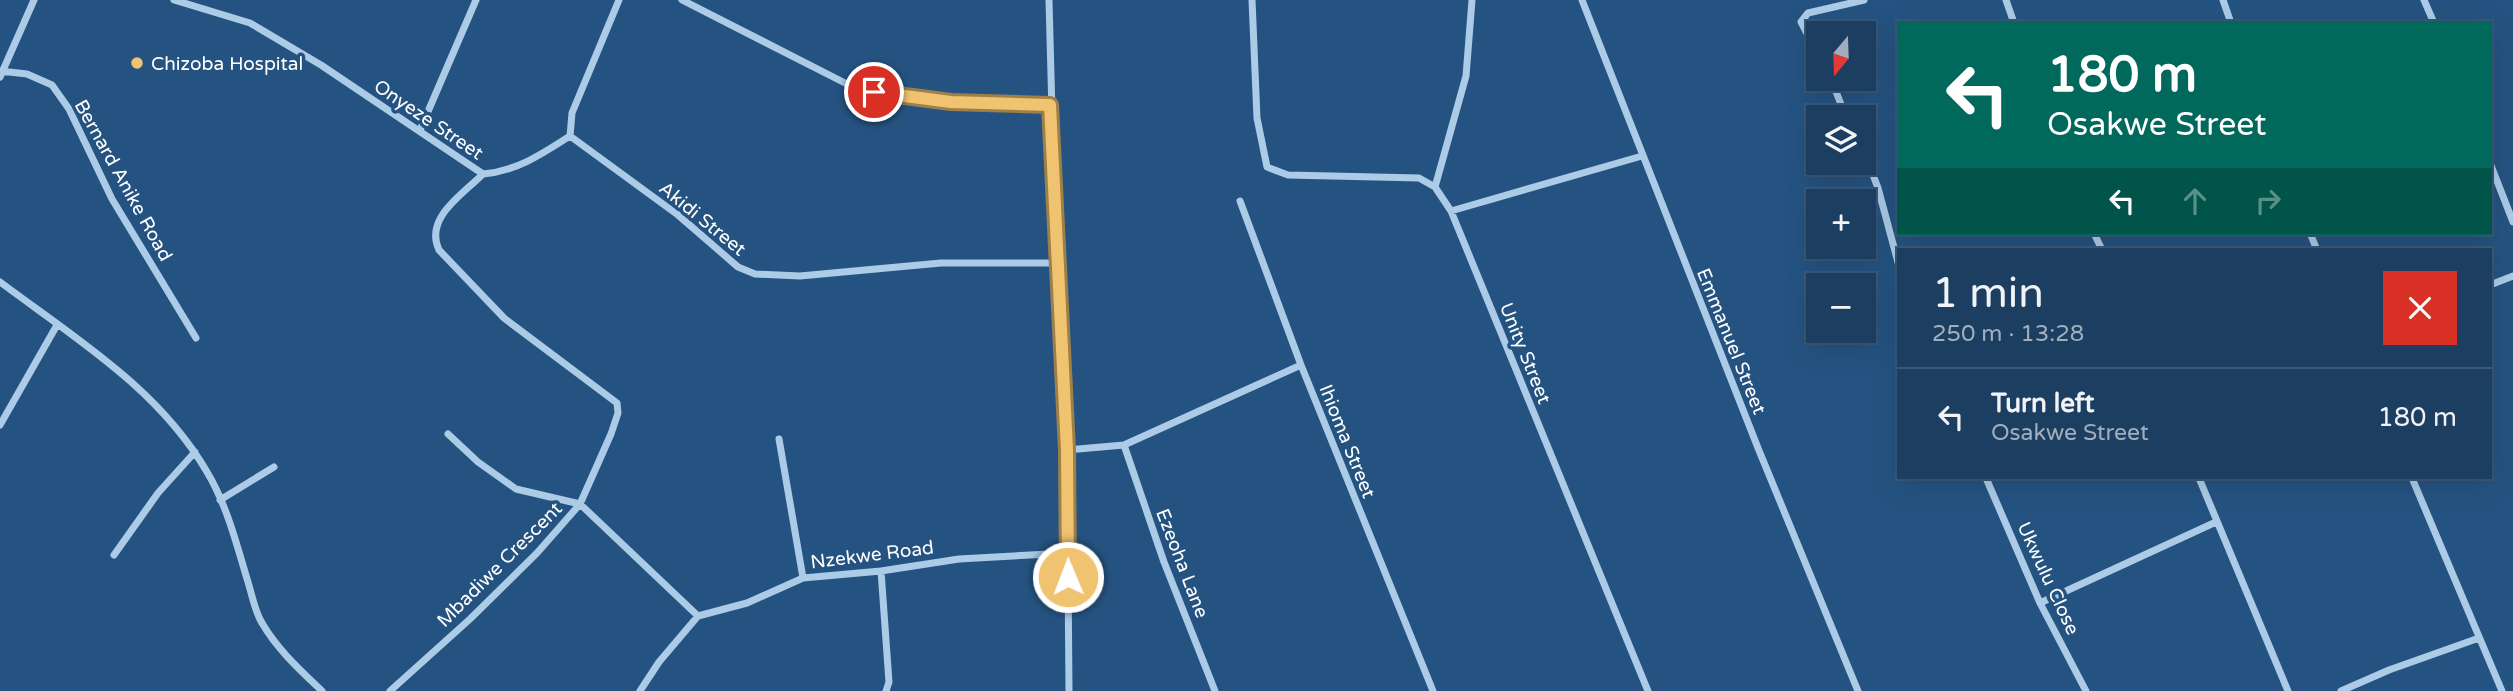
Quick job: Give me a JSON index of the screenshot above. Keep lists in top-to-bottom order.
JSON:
{
  "streets": {
    "street": [
      "Onyeze Street",
      "Bernard Anike Road",
      "Akidi Street",
      "Emmanuel Street",
      "Unity Street",
      "Ihioma Street",
      "Nzekwe Road",
      "Ezeoha Lane",
      "Mbadiwe Crescent",
      "Ukwulu Close"
    ]
  },
  "crossings": [
    ["Onyeze Street", "Mbadiwe Crescent"]
  ],
  "places": ["Chizoba Hospital"],
  "north": "bottom",
  "page": {
    "map_buttons": ["+", "−"],
    "turn": ["180 m", "Osakwe Street"],
    "heading": ["1 min", "250 m · 13:28"],
    "list": [
      {
        "name": "Turn left",
        "note": "Osakwe Street",
        "value": "180 m"
      }
    ]
  }
}
